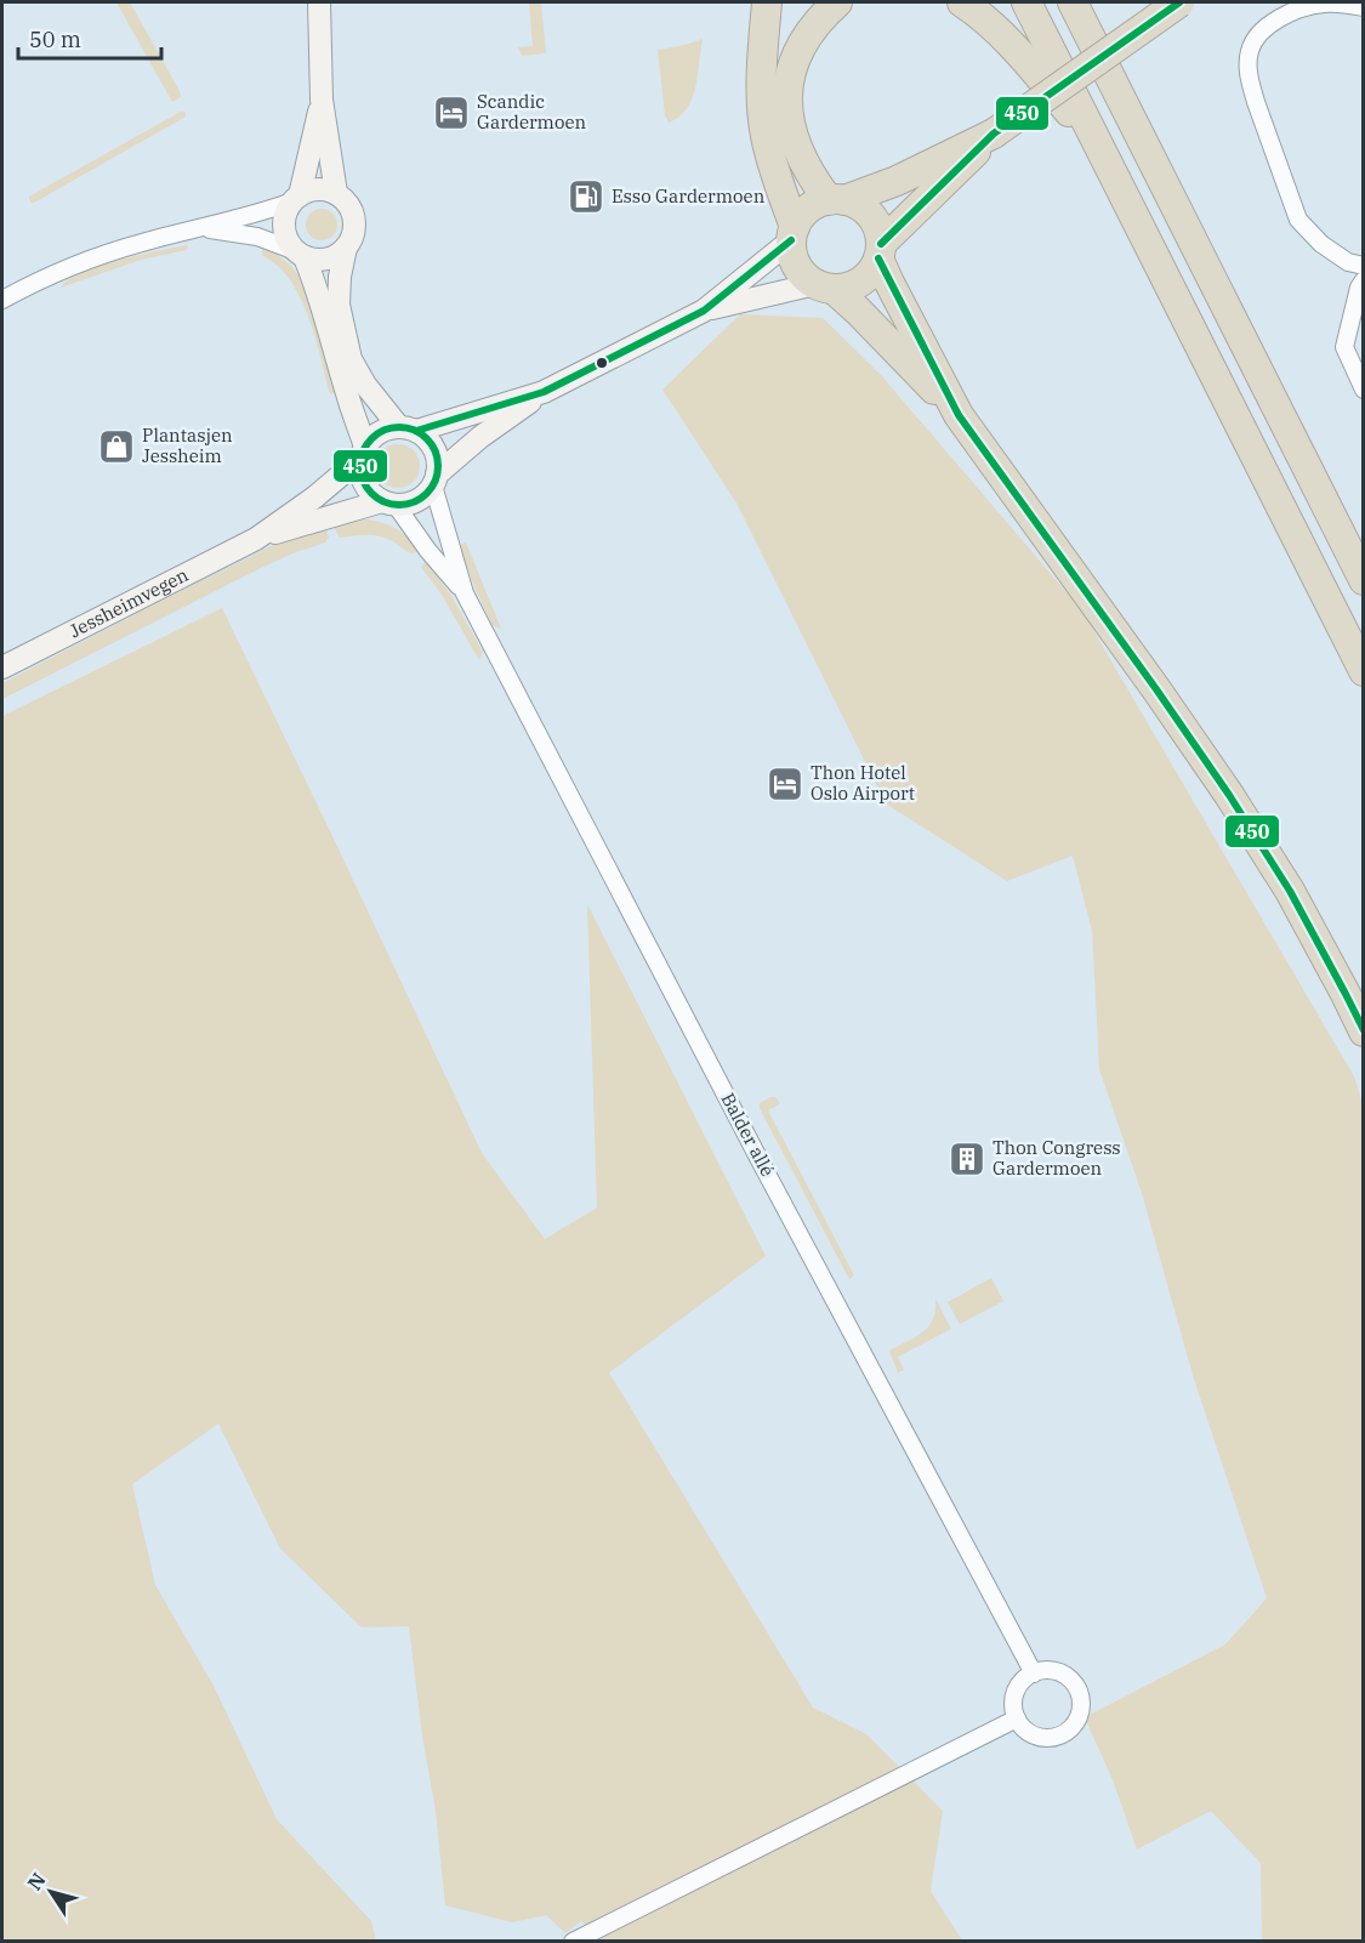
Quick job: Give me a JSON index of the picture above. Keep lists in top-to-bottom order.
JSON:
{
  "streets": {
    "main road": ["Jessheimvegen"],
    "street": ["Balder allé"]
  },
  "crossings": [
    ["Jessheimvegen", "Balder allé"]
  ],
  "places": {
    "hotel": ["Scandic Gardermoen", "Thon Hotel Oslo Airport"],
    "fuel station": ["Esso Gardermoen"],
    "shop": ["Plantasjen Jessheim"],
    "building": ["Thon Congress Gardermoen"]
  },
  "lines": ["transit line 450"],
  "scale_bar": "50 m",
  "north": "top left"
}
